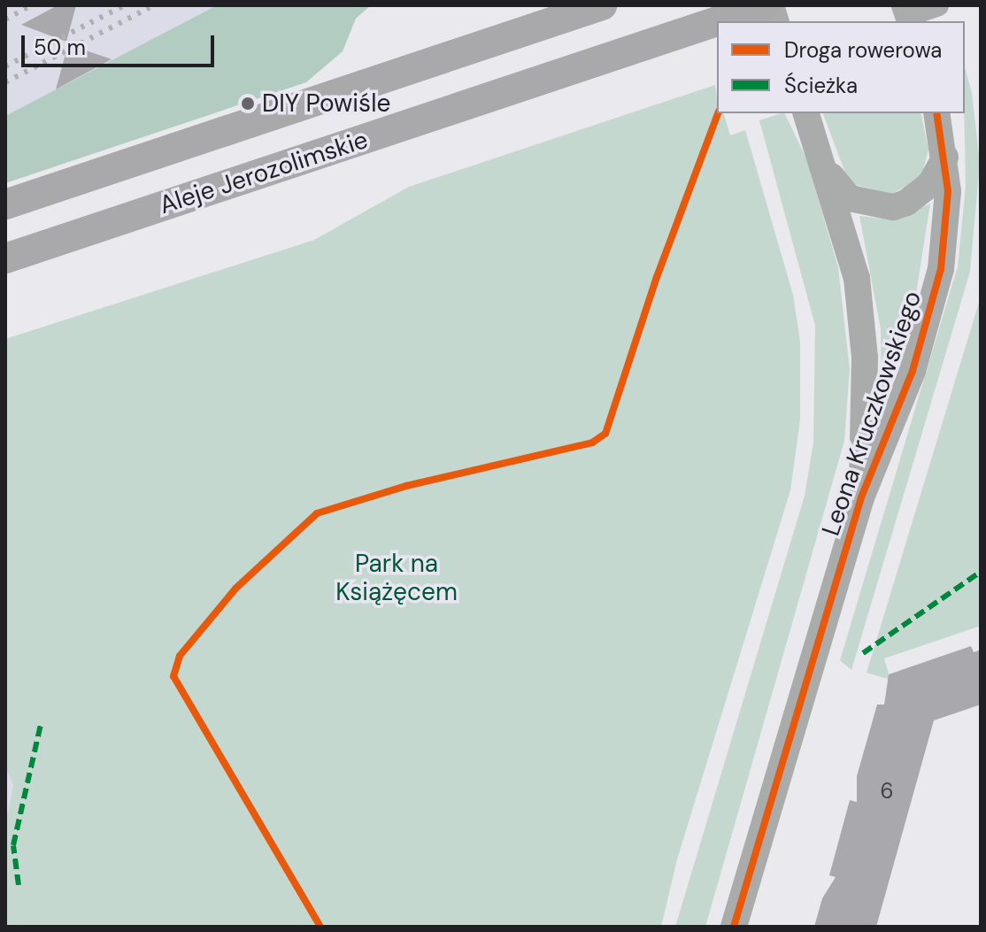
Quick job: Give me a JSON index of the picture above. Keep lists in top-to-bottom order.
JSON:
{
  "streets": {
    "main road": ["Aleje Jerozolimskie"],
    "street": ["Leona Kruczkowskiego"]
  },
  "parks": ["Park na Książęcem"],
  "places": ["DIY Powiśle"],
  "house_numbers": ["6"],
  "legend": ["Droga rowerowa", "Ścieżka"],
  "scale_bar": "50 m"
}
